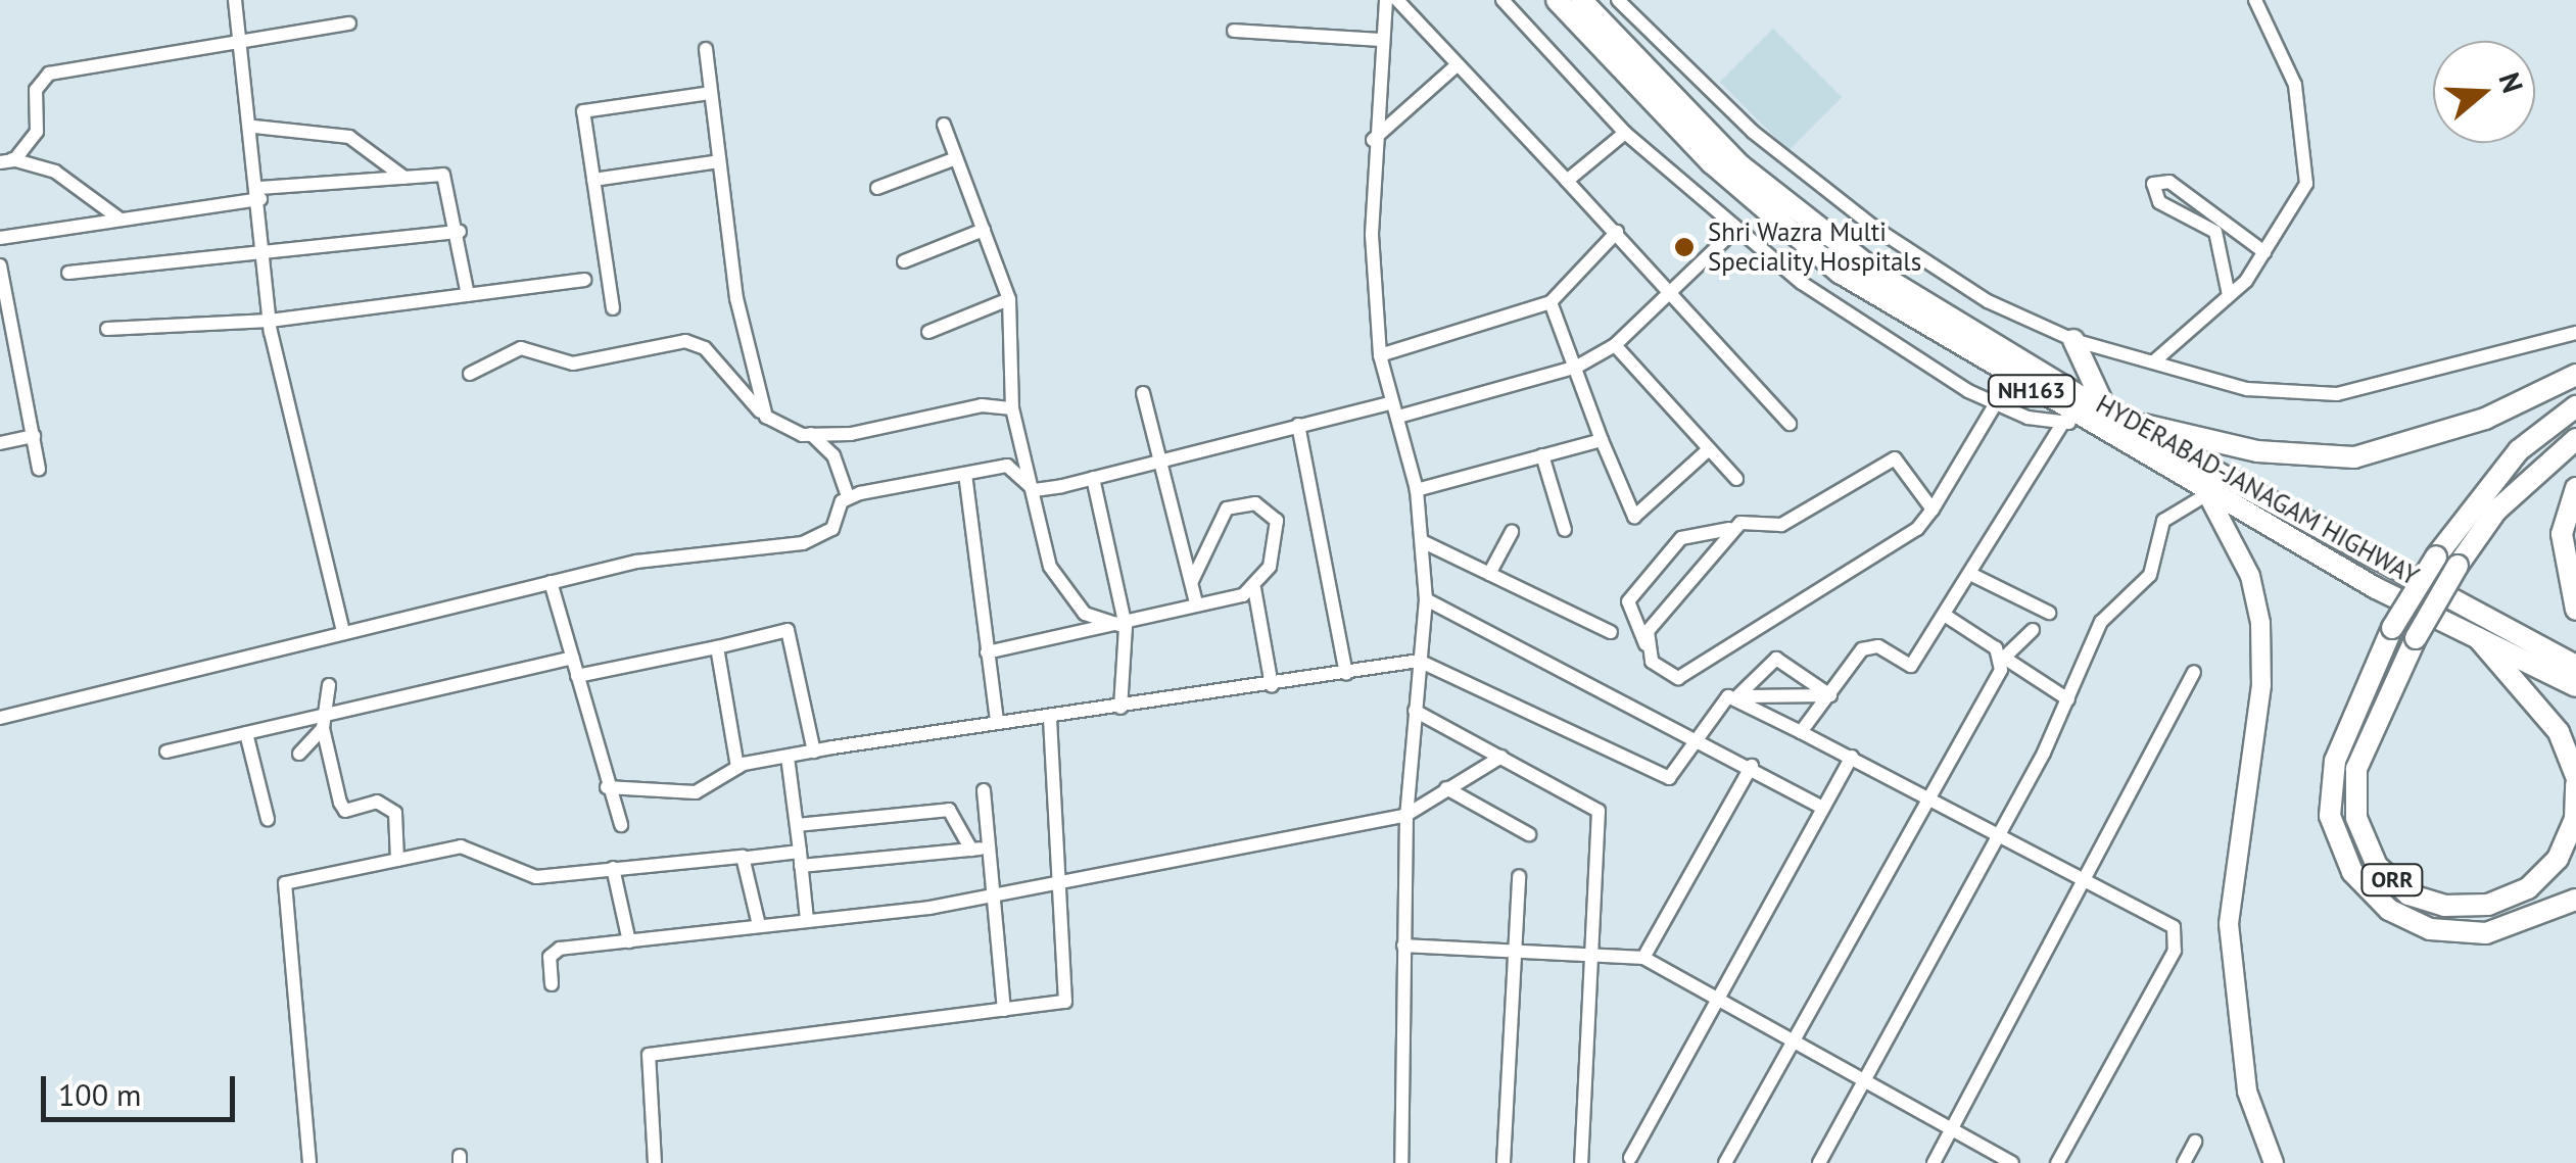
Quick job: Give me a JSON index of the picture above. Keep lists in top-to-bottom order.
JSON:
{
  "streets": {
    "highway": ["NH163", "HYDERABAD-JANAGAM HIGHWAY", "ORR"]
  },
  "places": ["Shri Wazra Multi Speciality Hospitals"],
  "scale_bar": "100 m",
  "north": "right"
}
